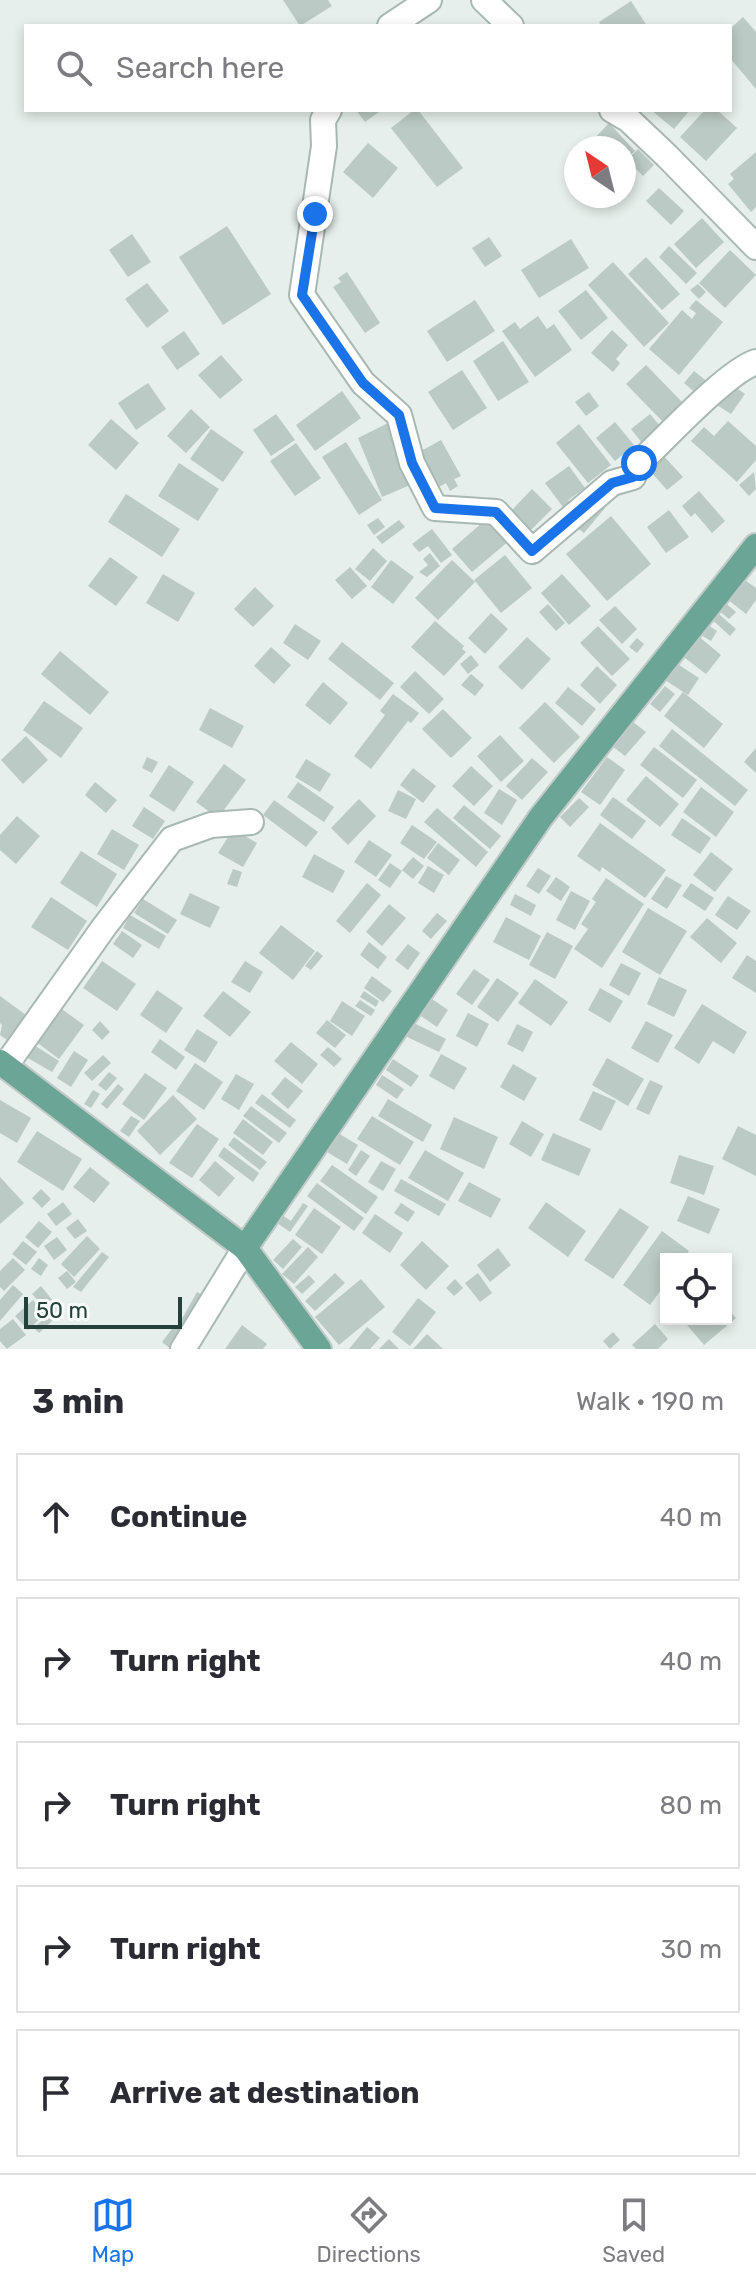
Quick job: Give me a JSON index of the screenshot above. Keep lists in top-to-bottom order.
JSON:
{
  "scale_bar": "50 m",
  "north": "top left",
  "page": {
    "search": "Search here",
    "scale": "50 m",
    "heading": ["3 min", "Walk · 190 m"],
    "list": [
      ["Continue", "40 m"],
      ["Turn right", "40 m"],
      ["Turn right", "80 m"],
      ["Turn right", "30 m"],
      "Arrive at destination"
    ],
    "nav": ["Map", "Directions", "Saved"]
  }
}
